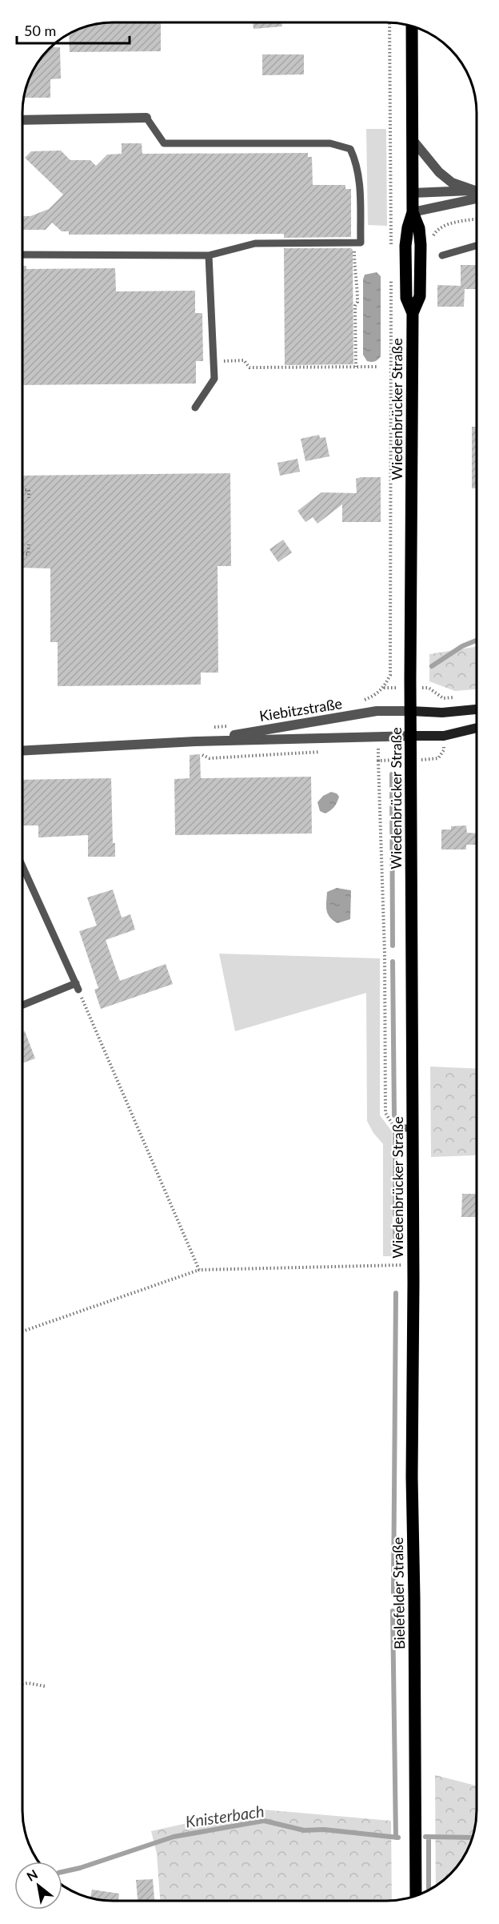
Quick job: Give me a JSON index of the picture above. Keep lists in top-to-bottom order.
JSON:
{
  "streets": {
    "main road": ["Wiedenbrücker Straße", "Bielefelder Straße"],
    "street": ["Kiebitzstraße"]
  },
  "crossings": [
    ["Wiedenbrücker Straße", "Kiebitzstraße"],
    ["Wiedenbrücker Straße", "Bielefelder Straße"]
  ],
  "water": ["Knisterbach"],
  "scale_bar": "50 m",
  "north": "top left"
}
